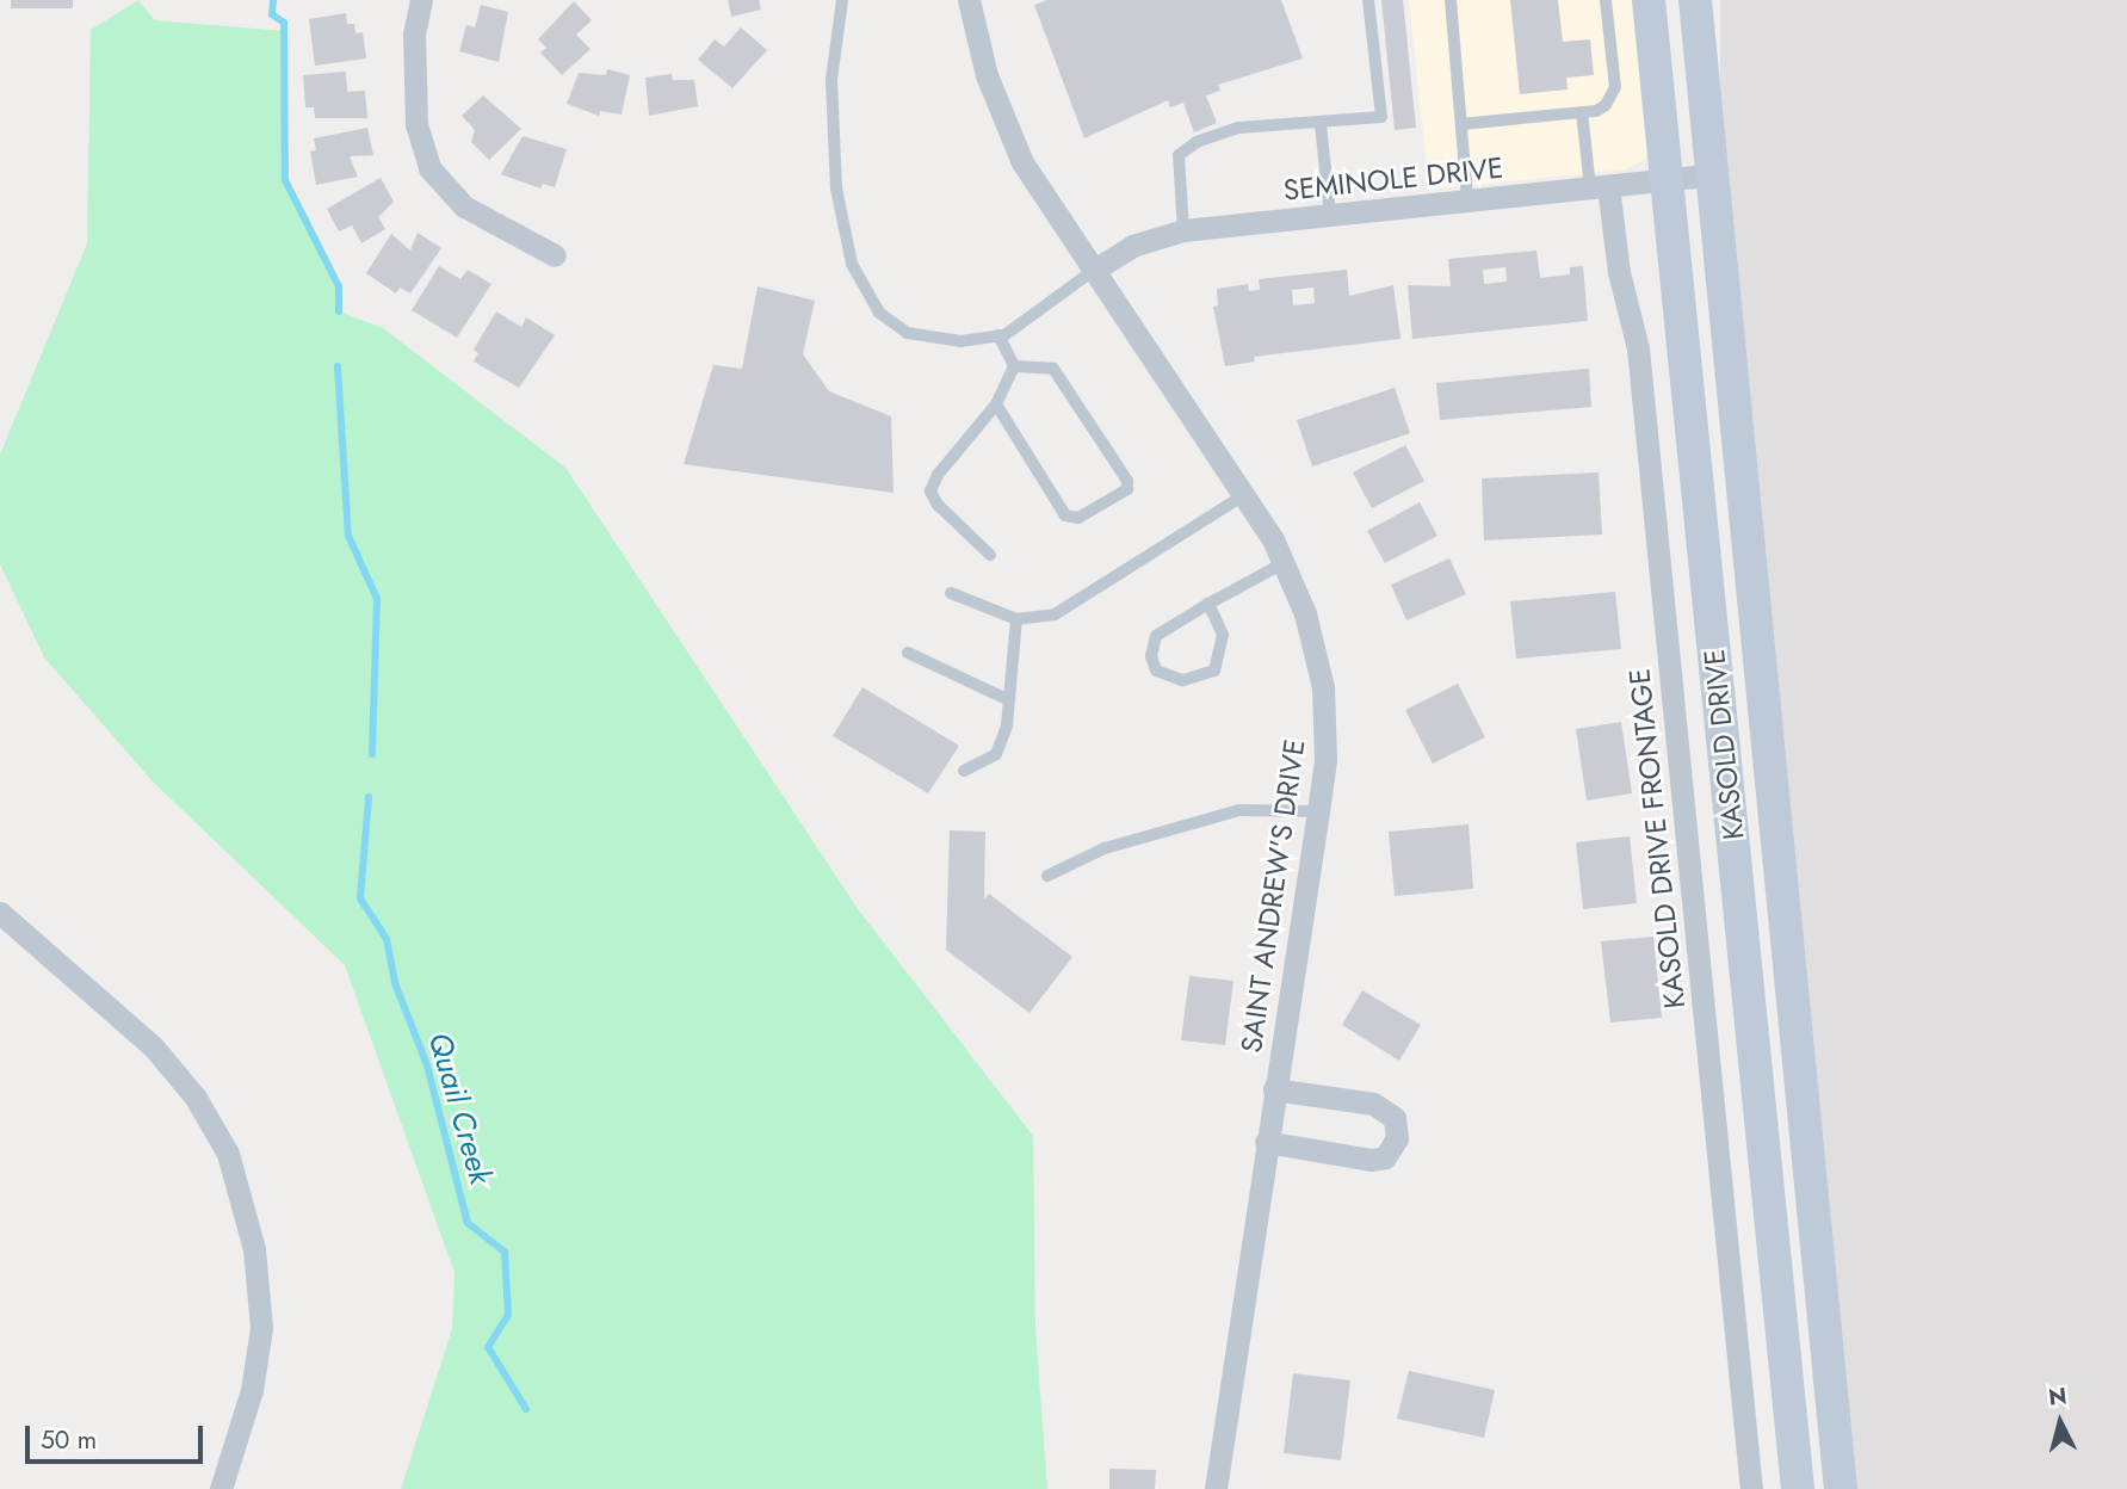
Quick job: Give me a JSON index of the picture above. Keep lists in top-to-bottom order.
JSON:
{
  "streets": {
    "main road": ["KASOLD DRIVE"],
    "street": ["SEMINOLE DRIVE", "KASOLD DRIVE FRONTAGE", "SAINT ANDREW'S DRIVE"]
  },
  "crossings": [
    ["SEMINOLE DRIVE", "KASOLD DRIVE"],
    ["SEMINOLE DRIVE", "KASOLD DRIVE FRONTAGE"],
    ["SEMINOLE DRIVE", "SAINT ANDREW'S DRIVE"]
  ],
  "water": ["Quail Creek"],
  "scale_bar": "50 m",
  "north": "top"
}
